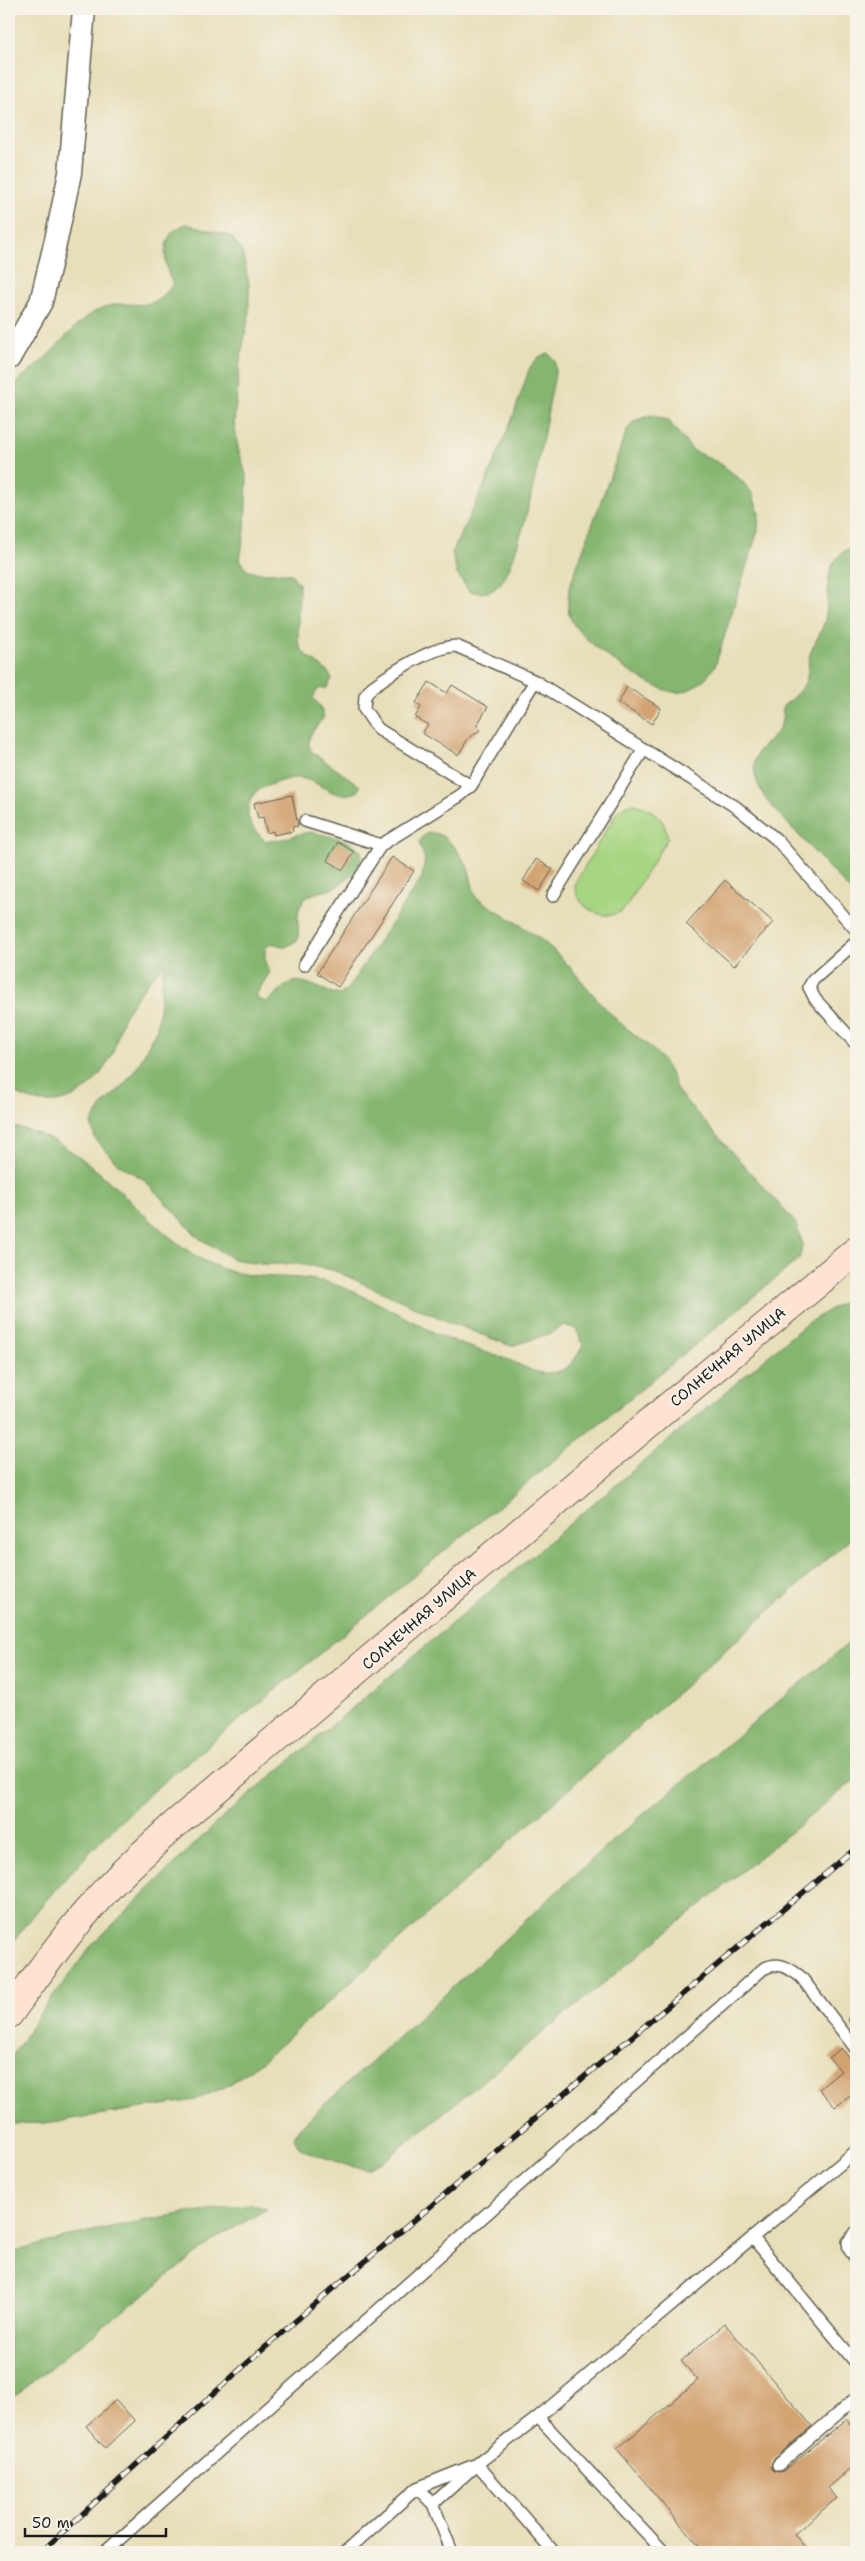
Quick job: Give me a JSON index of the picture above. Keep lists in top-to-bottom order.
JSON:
{
  "streets": {
    "street": ["СОЛНЕЧНАЯ УЛИЦА"]
  },
  "scale_bar": "50 m"
}
